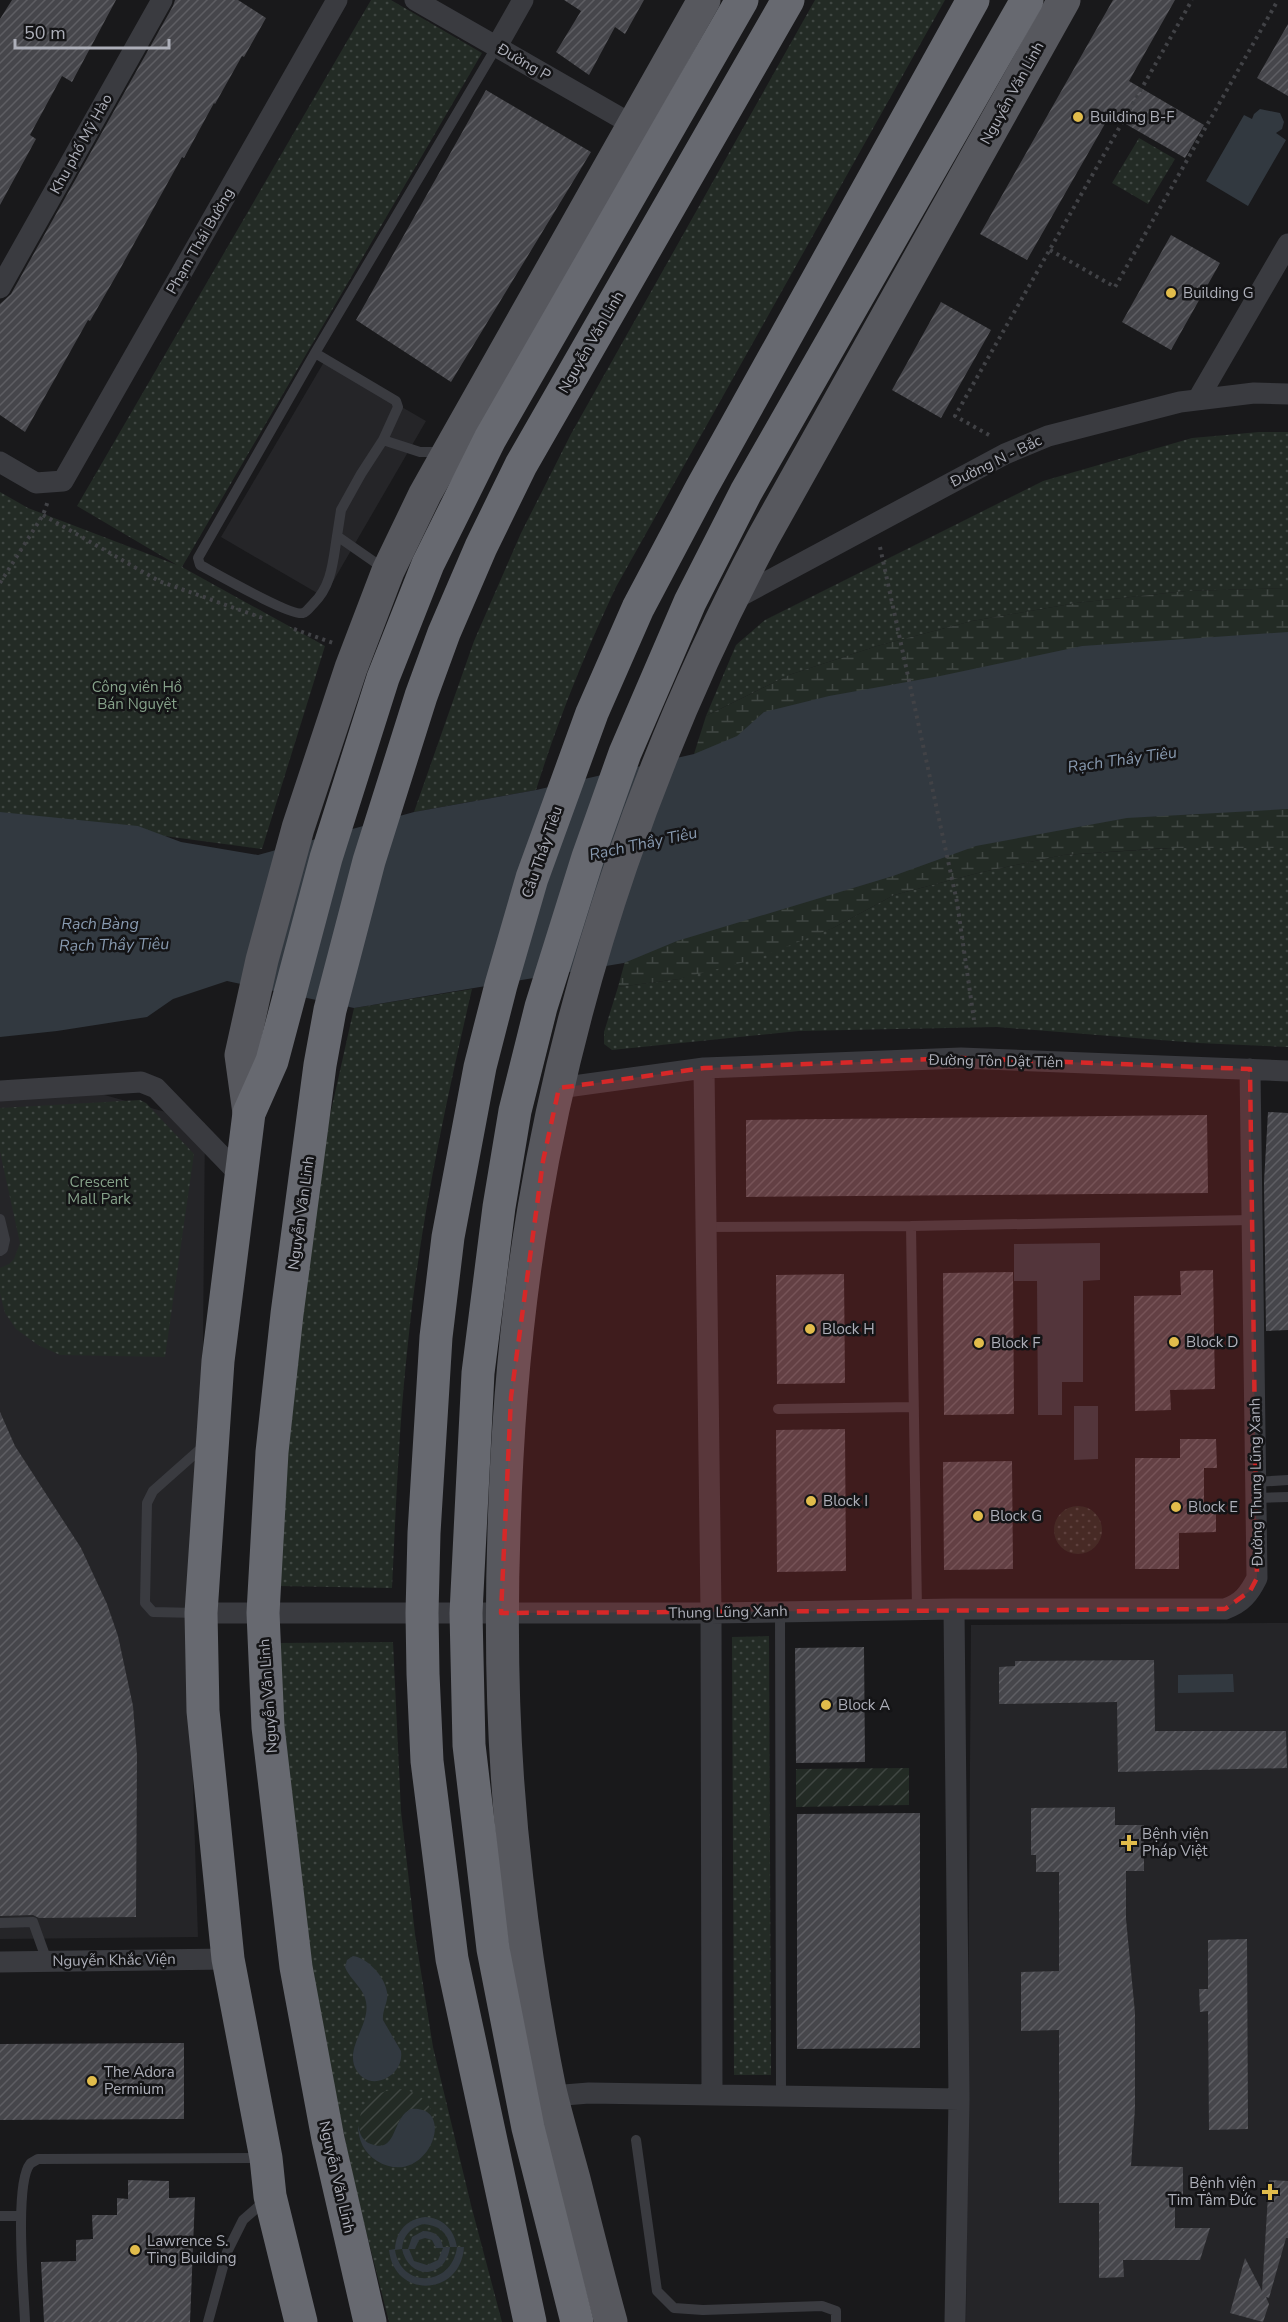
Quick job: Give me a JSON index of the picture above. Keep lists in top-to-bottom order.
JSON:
{
  "streets": {
    "highway": ["Nguyễn Văn Linh", "Cầu Thầy Tiêu"],
    "street": [
      "Đường P",
      "Khu phố Mỹ Hào",
      "Phạm Thái Bường",
      "Đường N - Bắc",
      "Đường Tôn Dật Tiên",
      "Đường Thung Lũng Xanh",
      "Thung Lũng Xanh",
      "Nguyễn Khắc Viện"
    ]
  },
  "crossings": [
    ["Nguyễn Văn Linh", "Đường N - Bắc"],
    ["Nguyễn Văn Linh", "Đường Tôn Dật Tiên"],
    ["Nguyễn Văn Linh", "Thung Lũng Xanh"],
    ["Cầu Thầy Tiêu", "Thung Lũng Xanh"],
    ["Đường Tôn Dật Tiên", "Đường Thung Lũng Xanh"],
    ["Đường Thung Lũng Xanh", "Thung Lũng Xanh"]
  ],
  "water": ["Rạch Thầy Tiêu", "Rạch Bàng"],
  "parks": ["Công viên Hồ Bán Nguyệt", "Crescent Mall Park"],
  "places": {
    "other": [
      "Building B-F",
      "Building G",
      "Block H",
      "Block D",
      "Block F",
      "Block I",
      "Block E",
      "Block G",
      "Block A",
      "The Adora Permium",
      "Lawrence S. Ting Building"
    ],
    "health": ["Bệnh viện Pháp Việt", "Bệnh viện Tim Tâm Đức"]
  },
  "scale_bar": "50 m"
}
